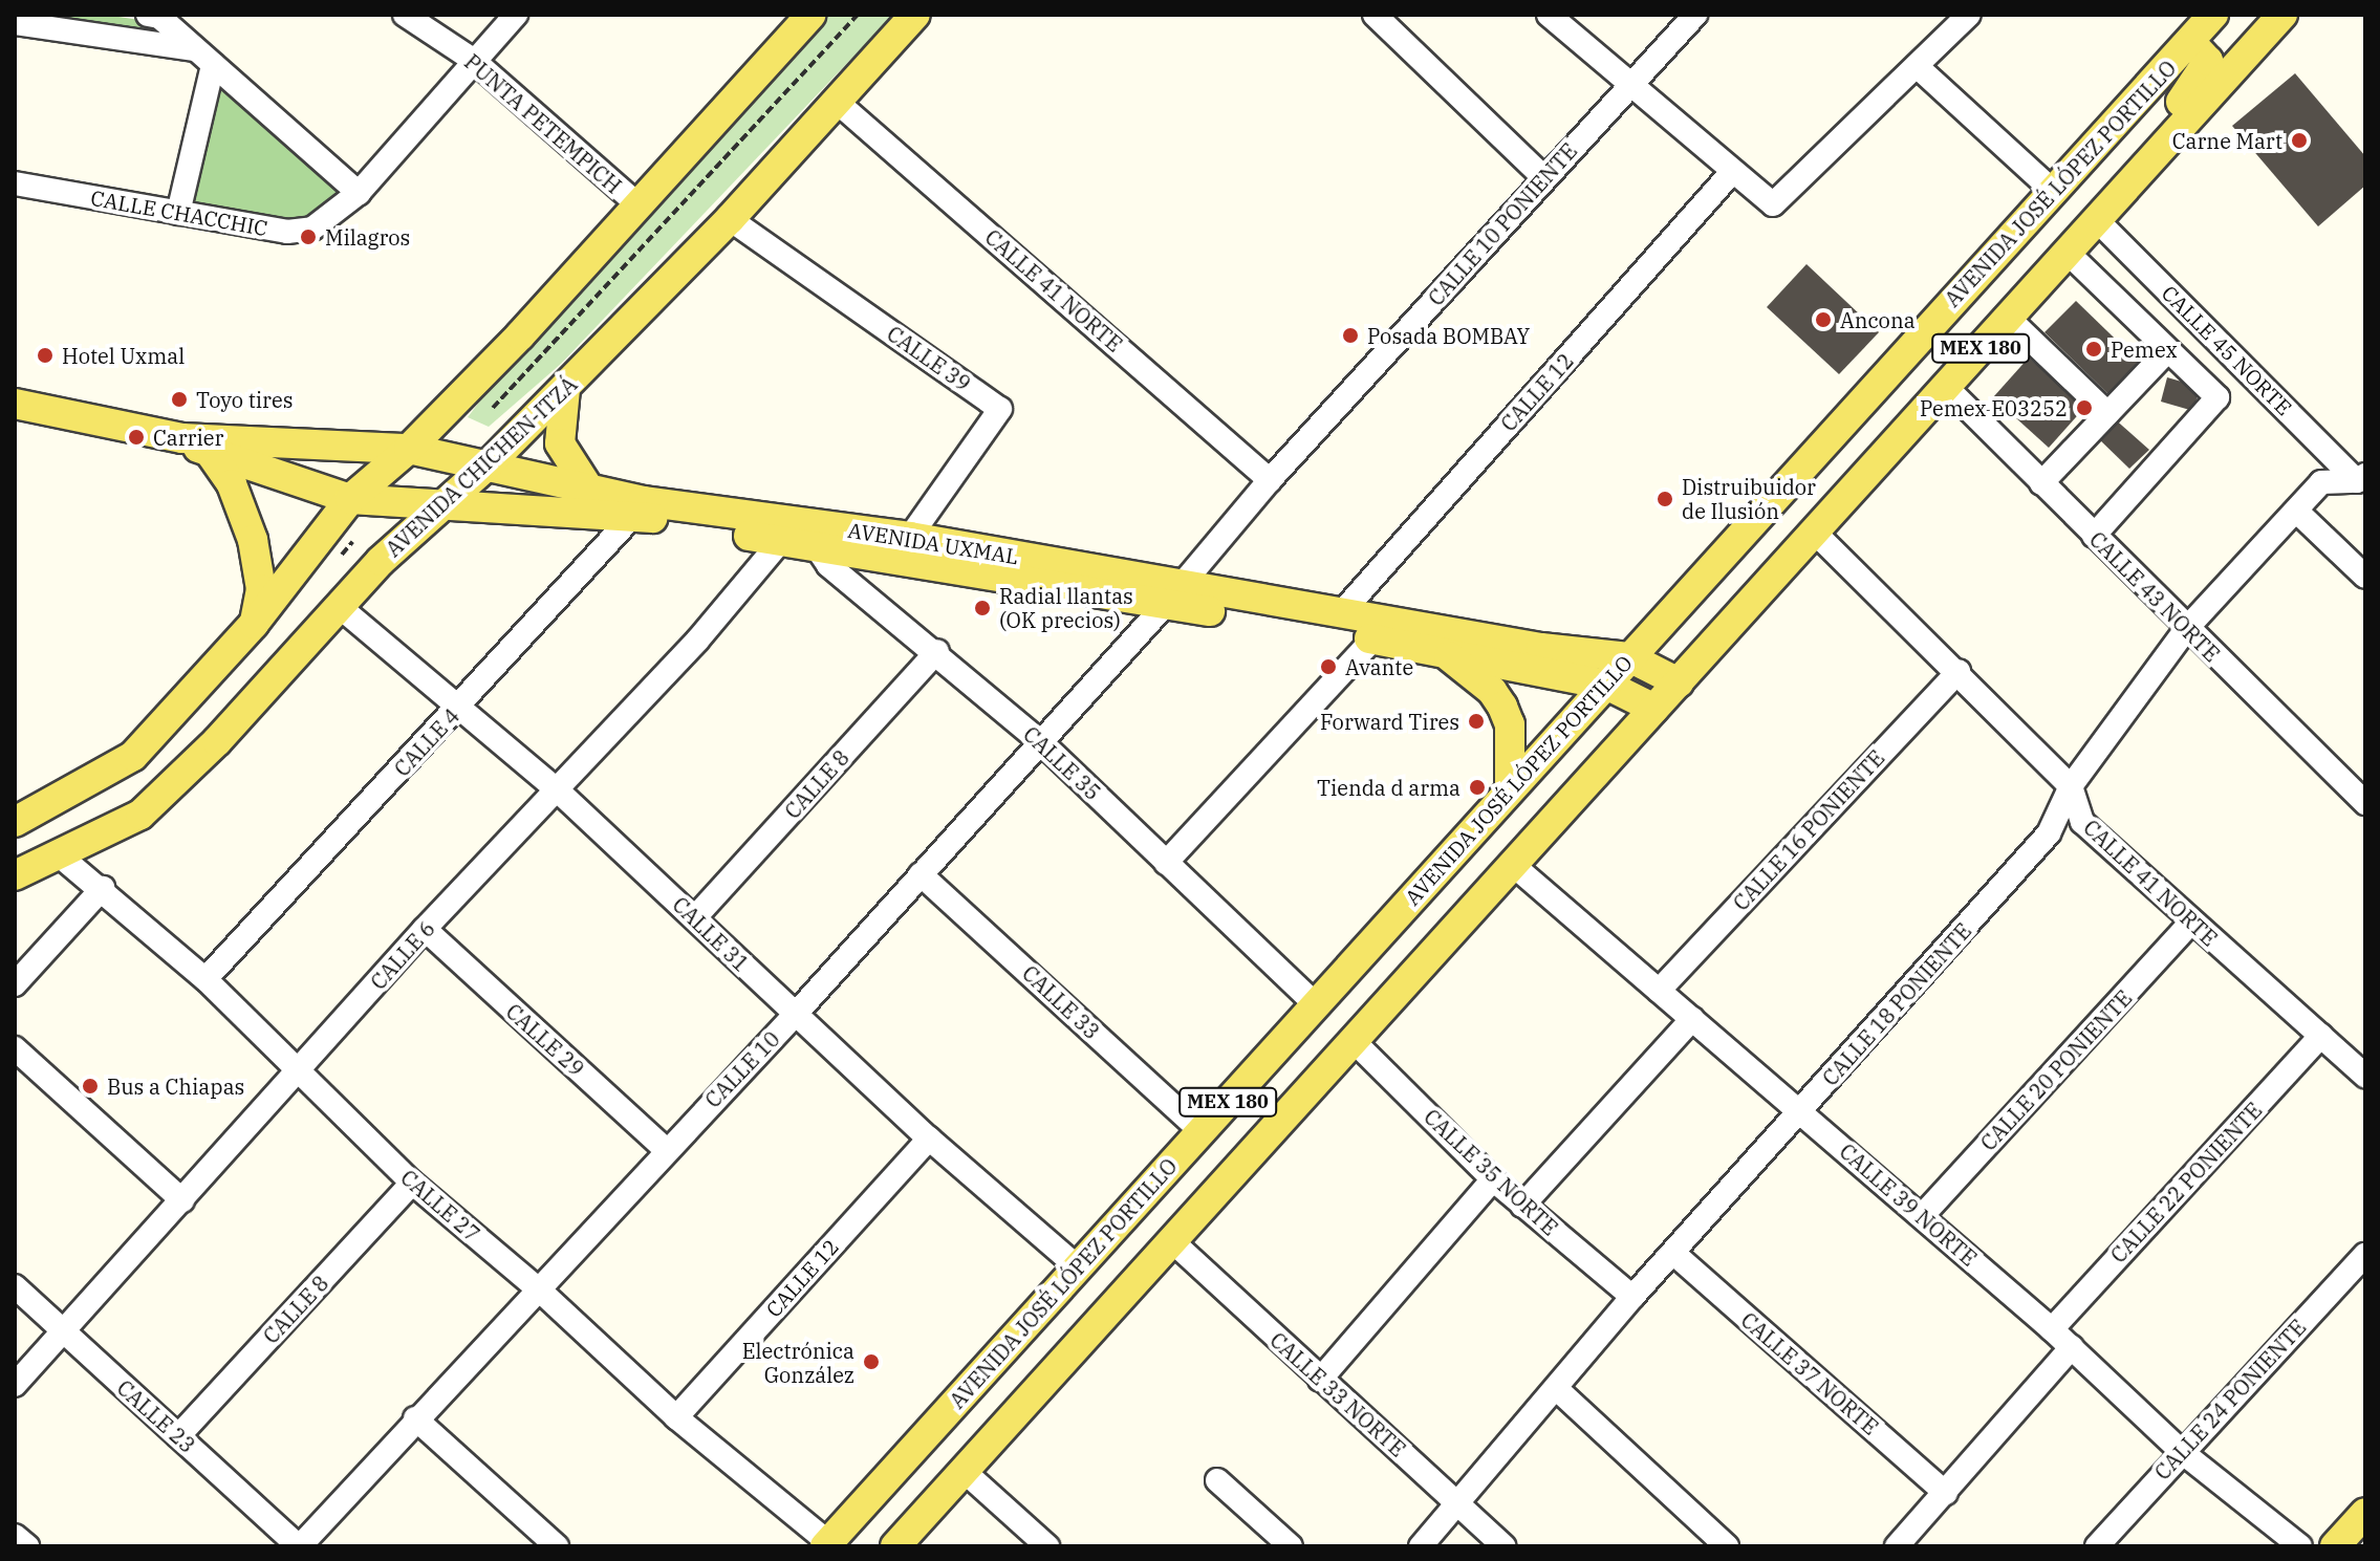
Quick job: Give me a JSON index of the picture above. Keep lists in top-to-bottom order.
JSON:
{
  "streets": {
    "main road": [
      "AVENIDA JOSÉ LÓPEZ PORTILLO",
      "MEX 180",
      "AVENIDA CHICHEN-ITZÁ",
      "AVENIDA UXMAL"
    ],
    "street": [
      "PUNTA PETEMPICH",
      "CALLE CHACCHIC",
      "CALLE 10 PONIENTE",
      "CALLE 41 NORTE",
      "CALLE 45 NORTE",
      "CALLE 39",
      "CALLE 12",
      "CALLE 43 NORTE",
      "CALLE 4",
      "CALLE 35",
      "CALLE 8",
      "CALLE 16 PONIENTE",
      "CALLE 31",
      "CALLE 6",
      "CALLE 33",
      "CALLE 18 PONIENTE",
      "CALLE 29",
      "CALLE 10",
      "CALLE 20 PONIENTE",
      "CALLE 35 NORTE",
      "CALLE 22 PONIENTE",
      "CALLE 39 NORTE",
      "CALLE 27",
      "CALLE 37 NORTE",
      "CALLE 33 NORTE",
      "CALLE 24 PONIENTE",
      "CALLE 23"
    ]
  },
  "crossings": [
    ["PUNTA PETEMPICH", "CALLE CHACCHIC"],
    ["AVENIDA JOSÉ LÓPEZ PORTILLO", "AVENIDA UXMAL"],
    ["AVENIDA JOSÉ LÓPEZ PORTILLO", "CALLE 35"],
    ["AVENIDA JOSÉ LÓPEZ PORTILLO", "CALLE 31"],
    ["AVENIDA JOSÉ LÓPEZ PORTILLO", "CALLE 33"],
    ["AVENIDA JOSÉ LÓPEZ PORTILLO", "CALLE 27"],
    ["CALLE 10 PONIENTE", "CALLE 41 NORTE"],
    ["CALLE 10 PONIENTE", "AVENIDA UXMAL"],
    ["CALLE 10 PONIENTE", "CALLE 10"],
    ["CALLE 41 NORTE", "MEX 180"],
    ["CALLE 41 NORTE", "AVENIDA CHICHEN-ITZÁ"],
    ["CALLE 41 NORTE", "CALLE 16 PONIENTE"],
    ["CALLE 41 NORTE", "CALLE 18 PONIENTE"],
    ["CALLE 41 NORTE", "CALLE 20 PONIENTE"],
    ["CALLE 41 NORTE", "CALLE 22 PONIENTE"],
    ["MEX 180", "CALLE 45 NORTE"],
    ["MEX 180", "AVENIDA UXMAL"],
    ["MEX 180", "CALLE 43 NORTE"],
    ["MEX 180", "CALLE 35 NORTE"],
    ["MEX 180", "CALLE 39 NORTE"],
    ["MEX 180", "CALLE 33 NORTE"],
    ["CALLE 45 NORTE", "CALLE 18 PONIENTE"],
    ["CALLE 39", "AVENIDA CHICHEN-ITZÁ"],
    ["CALLE 39", "AVENIDA UXMAL"],
    ["CALLE 12", "AVENIDA UXMAL"],
    ["CALLE 12", "CALLE 31"],
    ["CALLE 12", "CALLE 27"],
    ["AVENIDA CHICHEN-ITZÁ", "AVENIDA UXMAL"],
    ["AVENIDA CHICHEN-ITZÁ", "CALLE 31"],
    ["AVENIDA CHICHEN-ITZÁ", "CALLE 27"],
    ["AVENIDA UXMAL", "CALLE 4"],
    ["AVENIDA UXMAL", "CALLE 35"],
    ["AVENIDA UXMAL", "CALLE 6"],
    ["AVENIDA UXMAL", "CALLE 10"],
    ["CALLE 43 NORTE", "CALLE 18 PONIENTE"],
    ["CALLE 4", "CALLE 31"],
    ["CALLE 4", "CALLE 27"],
    ["CALLE 35", "CALLE 8"],
    ["CALLE 35", "CALLE 10"],
    ["CALLE 8", "CALLE 31"],
    ["CALLE 8", "CALLE 27"],
    ["CALLE 8", "CALLE 23"],
    ["CALLE 16 PONIENTE", "CALLE 39 NORTE"],
    ["CALLE 31", "CALLE 6"],
    ["CALLE 31", "CALLE 10"],
    ["CALLE 6", "CALLE 29"],
    ["CALLE 6", "CALLE 27"],
    ["CALLE 6", "CALLE 23"],
    ["CALLE 33", "CALLE 10"],
    ["CALLE 18 PONIENTE", "CALLE 35 NORTE"],
    ["CALLE 18 PONIENTE", "CALLE 39 NORTE"],
    ["CALLE 18 PONIENTE", "CALLE 37 NORTE"],
    ["CALLE 18 PONIENTE", "CALLE 33 NORTE"],
    ["CALLE 29", "CALLE 10"],
    ["CALLE 10", "CALLE 27"],
    ["CALLE 10", "CALLE 23"],
    ["CALLE 20 PONIENTE", "CALLE 39 NORTE"],
    ["CALLE 22 PONIENTE", "CALLE 39 NORTE"],
    ["CALLE 39 NORTE", "CALLE 24 PONIENTE"]
  ],
  "places": [
    "Carne Mart",
    "Milagros",
    "Ancona",
    "Posada BOMBAY",
    "Pemex",
    "Hotel Uxmal",
    "Toyo tires",
    "Pemex E03252",
    "Carrier",
    "Distruibuidor de Ilusión",
    "Radial llantas (OK precios)",
    "Avante",
    "Forward Tires",
    "Tienda d arma",
    "Bus a Chiapas",
    "Electrónica González"
  ]
}
